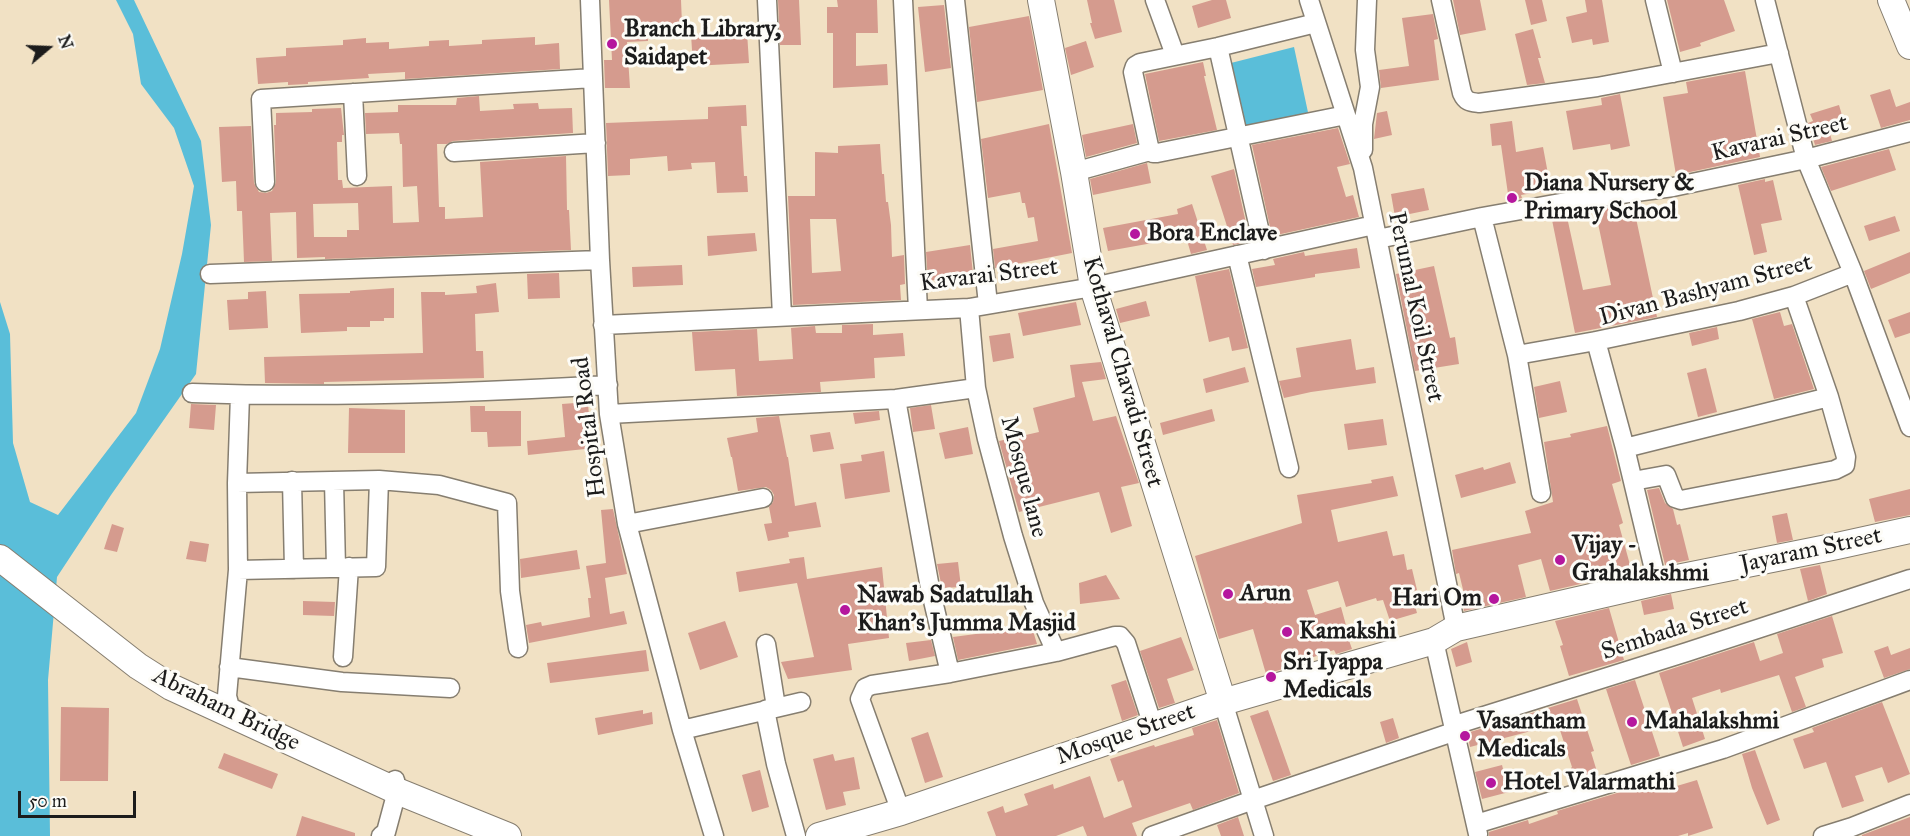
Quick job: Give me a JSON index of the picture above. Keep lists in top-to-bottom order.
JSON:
{
  "streets": {
    "main road": [
      "Kothaval Chavadi Street",
      "Jayaram Street",
      "Abraham Bridge",
      "Mosque Street"
    ],
    "street": [
      "Kavarai Street",
      "Divan Bashyam Street",
      "Perumal Koil Street",
      "Hospital Road",
      "Mosque lane",
      "Sembada Street"
    ]
  },
  "crossings": [
    ["Kavarai Street", "Perumal Koil Street"],
    ["Kavarai Street", "Kothaval Chavadi Street"],
    ["Kavarai Street", "Hospital Road"],
    ["Kavarai Street", "Mosque lane"],
    ["Divan Bashyam Street", "Jayaram Street"],
    ["Perumal Koil Street", "Jayaram Street"],
    ["Kothaval Chavadi Street", "Mosque Street"],
    ["Jayaram Street", "Mosque Street"]
  ],
  "places": [
    "Branch Library, Saidapet",
    "Diana Nursery & Primary School",
    "Bora Enclave",
    "Vijay - Grahalakshmi",
    "Arun",
    "Hari Om",
    "Nawab Sadatullah Khan's Jumma Masjid",
    "Kamakshi",
    "Sri Iyappa Medicals",
    "Mahalakshmi",
    "Vasantham Medicals",
    "Hotel Valarmathi"
  ],
  "scale_bar": "50 m",
  "north": "right"
}
